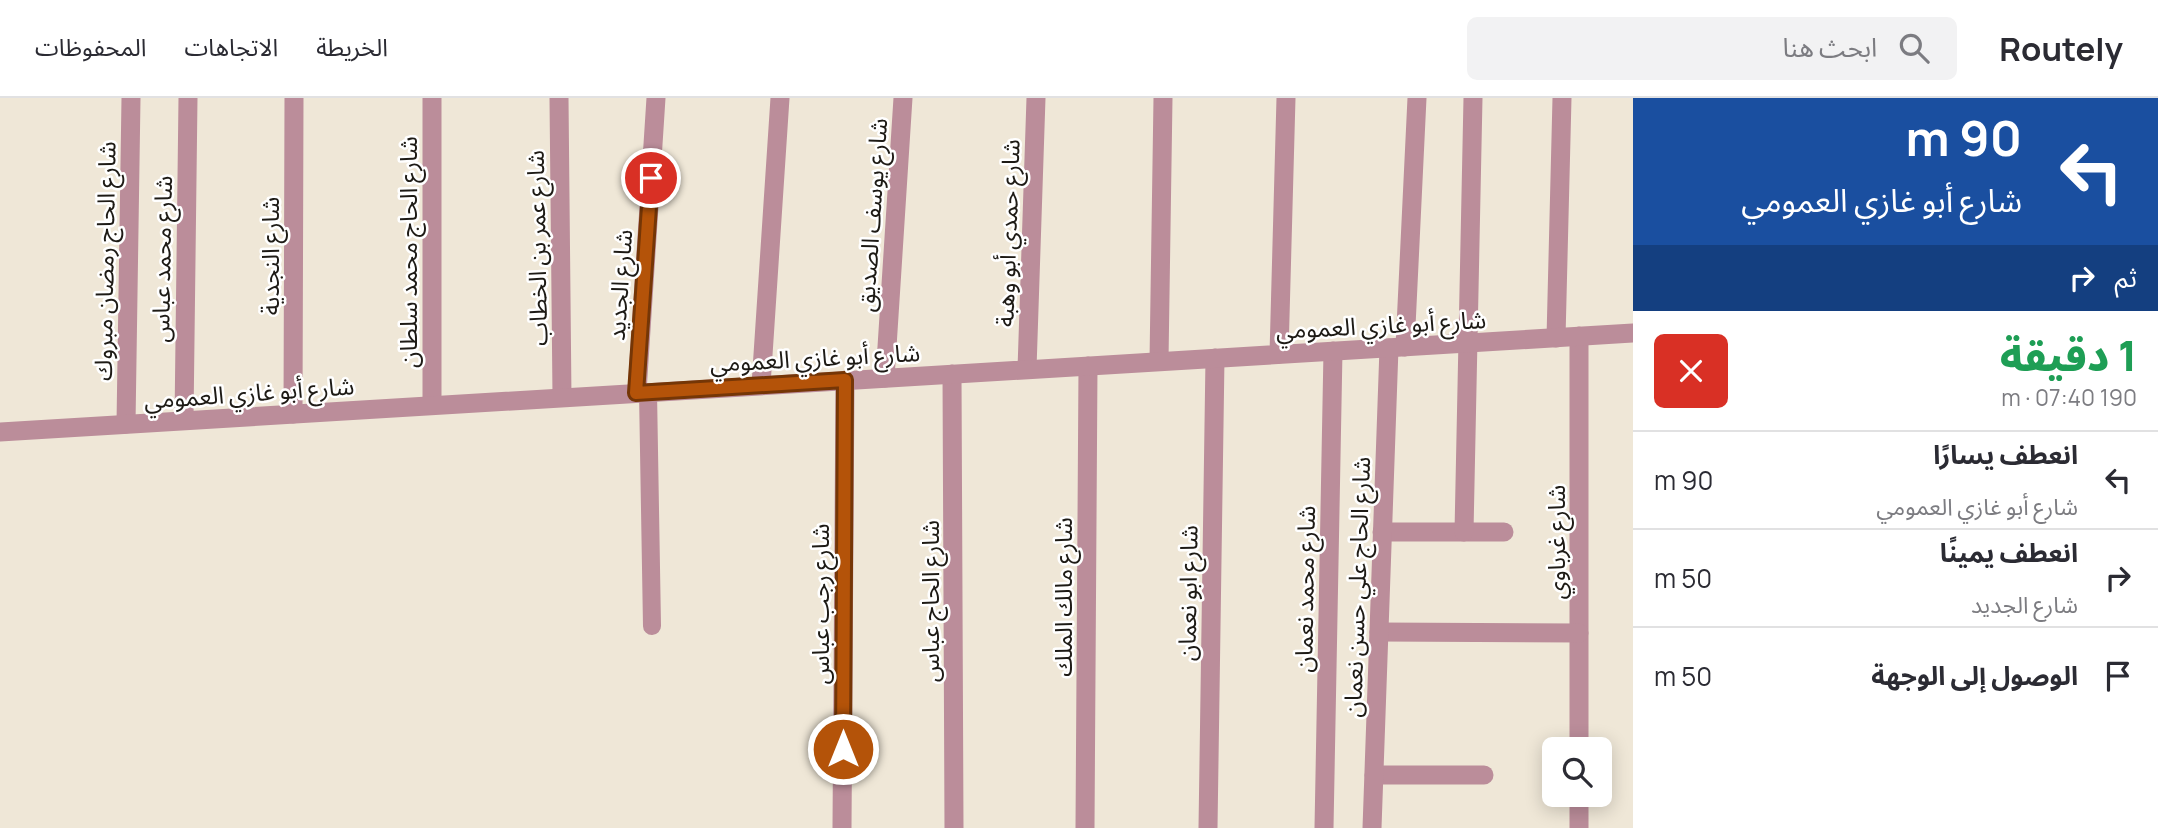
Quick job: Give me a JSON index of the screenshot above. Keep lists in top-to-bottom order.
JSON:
{
  "streets": {
    "street": [
      "شارع يوسف الصديق",
      "شارع حمدي أبو وهبة",
      "شارع عمر بن الخطاب",
      "شارع الحاج محمد سلطان",
      "شارع النجدية",
      "شارع محمد عباس",
      "شارع الحاج رمضان مبروك",
      "شارع الجديد",
      "شارع أبو غازي العمومي",
      "شارع غرباوي",
      "شارع الحاج علي حسن نعمان",
      "شارع محمد نعمان",
      "شارع ابو نعمان",
      "شارع مالك الملك",
      "شارع الحاج عباس",
      "شارع رجب عباس"
    ]
  },
  "crossings": [
    ["شارع يوسف الصديق", "شارع أبو غازي العمومي"],
    ["شارع حمدي أبو وهبة", "شارع أبو غازي العمومي"],
    ["شارع عمر بن الخطاب", "شارع أبو غازي العمومي"],
    ["شارع الحاج محمد سلطان", "شارع أبو غازي العمومي"],
    ["شارع النجدية", "شارع أبو غازي العمومي"],
    ["شارع محمد عباس", "شارع أبو غازي العمومي"],
    ["شارع الحاج رمضان مبروك", "شارع أبو غازي العمومي"],
    ["شارع الجديد", "شارع أبو غازي العمومي"],
    ["شارع أبو غازي العمومي", "شارع غرباوي"],
    ["شارع أبو غازي العمومي", "شارع الحاج علي حسن نعمان"],
    ["شارع أبو غازي العمومي", "شارع محمد نعمان"],
    ["شارع أبو غازي العمومي", "شارع ابو نعمان"],
    ["شارع أبو غازي العمومي", "شارع مالك الملك"],
    ["شارع أبو غازي العمومي", "شارع الحاج عباس"],
    ["شارع أبو غازي العمومي", "شارع رجب عباس"]
  ],
  "page": {
    "header": "Routely",
    "search": "ابحث هنا",
    "nav": ["الخريطة", "الاتجاهات", "المحفوظات"],
    "turn": ["90 m", "شارع أبو غازي العمومي"],
    "then": "ثم",
    "heading": ["1 دقيقة", "190 m · 07:40"],
    "list": [
      {
        "name": "انعطف يسارًا",
        "note": "شارع أبو غازي العمومي",
        "value": "90 m"
      },
      {
        "name": "انعطف يمينًا",
        "note": "شارع الجديد",
        "value": "50 m"
      },
      {
        "name": "الوصول إلى الوجهة",
        "value": "50 m"
      }
    ]
  }
}
